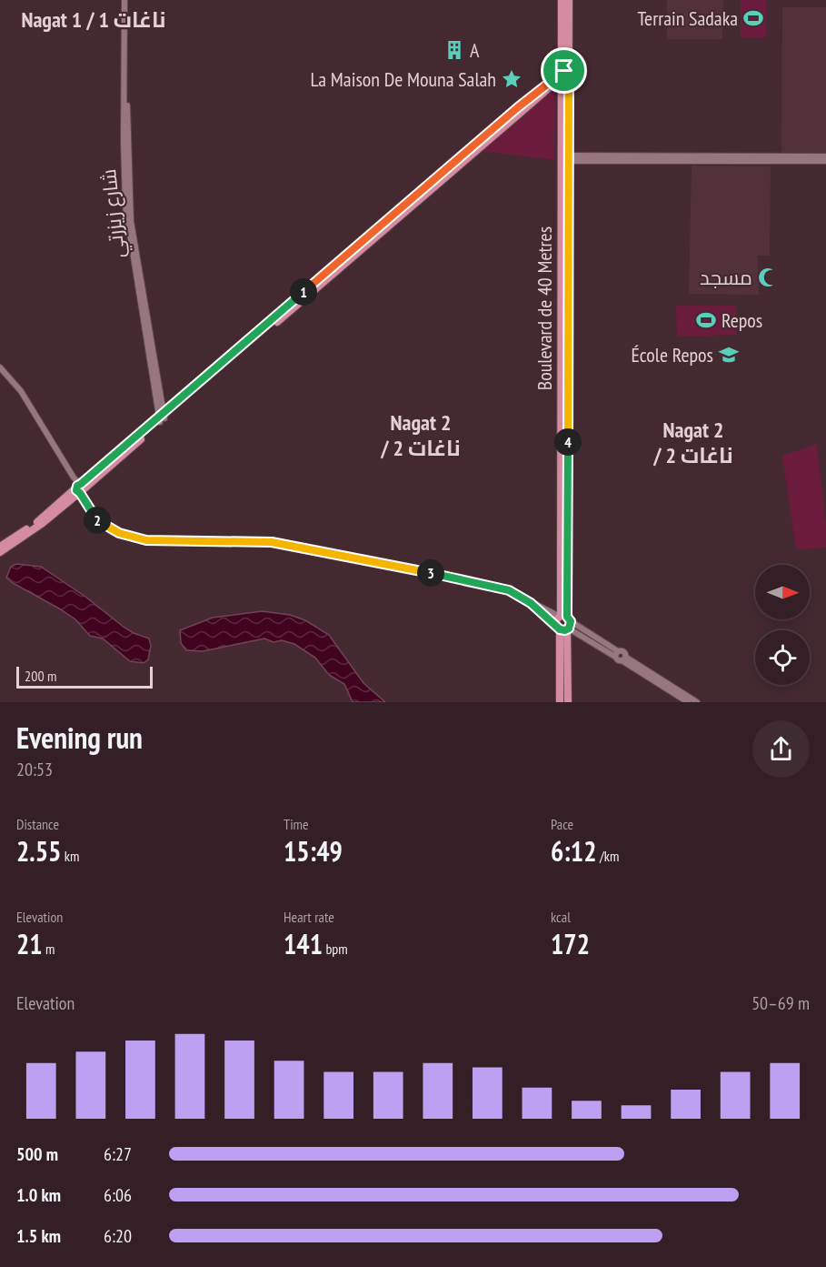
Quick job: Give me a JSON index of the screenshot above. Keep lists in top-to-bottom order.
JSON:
{
  "streets": {
    "main road": ["Boulevard de 40 Metres"],
    "street": ["شارع زيزرتي"]
  },
  "districts": ["Nagat 1 / ناغات 1", "Nagat 2 / ناغات 2", "Nagat 2 / ناغات 2"],
  "places": {
    "sports": ["Terrain Sadaka", "Repos"],
    "building": ["A"],
    "place": ["La Maison De Mouna Salah"],
    "mosque": ["مسجد"],
    "school or university": ["École Repos"]
  },
  "scale_bar": "200 m",
  "north": "right",
  "page": {
    "pins": [
      "1",
      "4",
      "2",
      "3"
    ],
    "scale": "200 m",
    "heading": ["Evening run", "20:53"],
    "stats": [
      ["Distance", "2.55 km"],
      ["Time", "15:49"],
      ["Pace", "6:12 /km"],
      ["Elevation", "21 m"],
      ["Heart rate", "141 bpm"],
      ["kcal", "172"]
    ],
    "chart": ["Elevation", "50–69 m"],
    "list": [
      {
        "name": "500 m",
        "note": "6:27"
      },
      {
        "name": "1.0 km",
        "note": "6:06"
      },
      {
        "name": "1.5 km",
        "note": "6:20"
      }
    ]
  }
}
